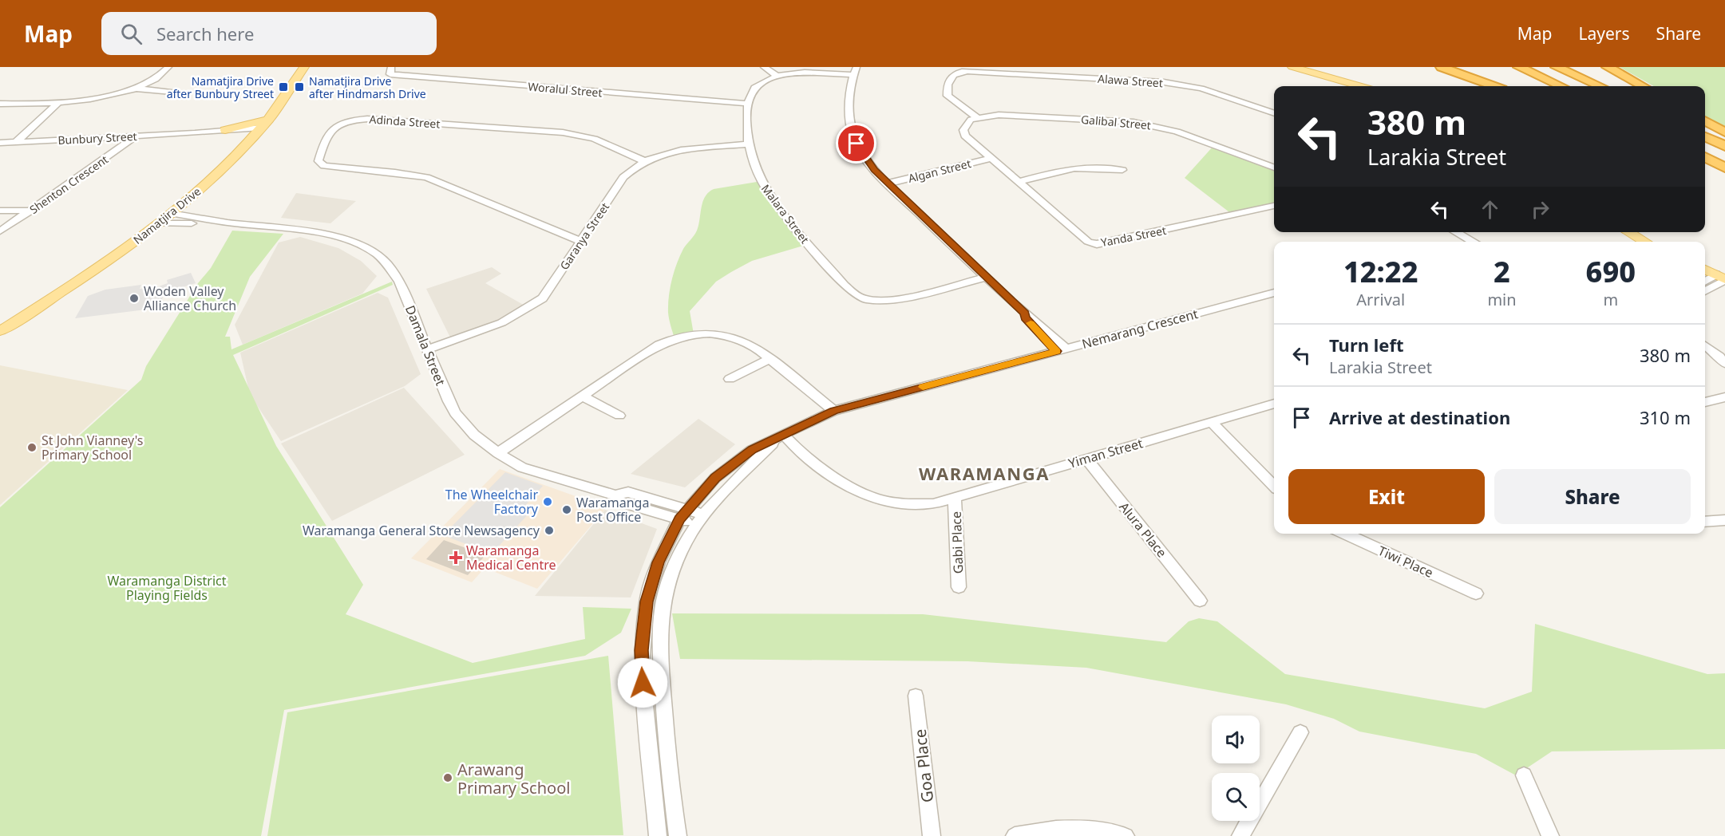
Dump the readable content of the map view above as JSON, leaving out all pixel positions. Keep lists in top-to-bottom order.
{
  "streets": {
    "main road": ["Namatjira Drive"],
    "street": [
      "Alawa Street",
      "Woralul Street",
      "Adinda Street",
      "Galibal Street",
      "Bunbury Street",
      "Algan Street",
      "Shenton Crescent",
      "Malara Street",
      "Garanya Street",
      "Yanda Street",
      "Nemarang Crescent",
      "Damala Street",
      "Yiman Street",
      "Alura Place",
      "Gabi Place",
      "Tiwi Place",
      "Goa Place"
    ]
  },
  "crossings": [
    ["Alawa Street", "Galibal Street"],
    ["Alawa Street", "Yanda Street"],
    ["Woralul Street", "Malara Street"],
    ["Adinda Street", "Garanya Street"],
    ["Galibal Street", "Yanda Street"],
    ["Bunbury Street", "Shenton Crescent"],
    ["Bunbury Street", "Namatjira Drive"],
    ["Algan Street", "Yanda Street"],
    ["Malara Street", "Garanya Street"],
    ["Namatjira Drive", "Damala Street"],
    ["Garanya Street", "Damala Street"],
    ["Nemarang Crescent", "Damala Street"],
    ["Nemarang Crescent", "Yiman Street"],
    ["Yiman Street", "Alura Place"],
    ["Yiman Street", "Gabi Place"]
  ],
  "districts": ["WARAMANGA"],
  "parks": ["Waramanga District Playing Fields"],
  "places": {
    "transit": ["Namatjira Drive after Bunbury Street", "Namatjira Drive after Hindmarsh Drive"],
    "other": [
      "Woden Valley Alliance Church",
      "St John Vianney's Primary School",
      "The Wheelchair Factory",
      "Waramanga Post Office",
      "Waramanga General Store Newsagency",
      "Arawang Primary School"
    ],
    "health": ["Waramanga Medical Centre"]
  },
  "page": {
    "header": "Map",
    "search": "Search here",
    "nav": ["Map", "Layers", "Share"],
    "turn": ["380 m", "Larakia Street"],
    "eta": [
      "12:22",
      "Arrival",
      "2",
      "min",
      "690",
      "m"
    ],
    "list": [
      {
        "name": "Turn left",
        "note": "Larakia Street",
        "value": "380 m"
      },
      {
        "name": "Arrive at destination",
        "value": "310 m"
      }
    ],
    "buttons": ["Exit", "Share"]
  }
}
